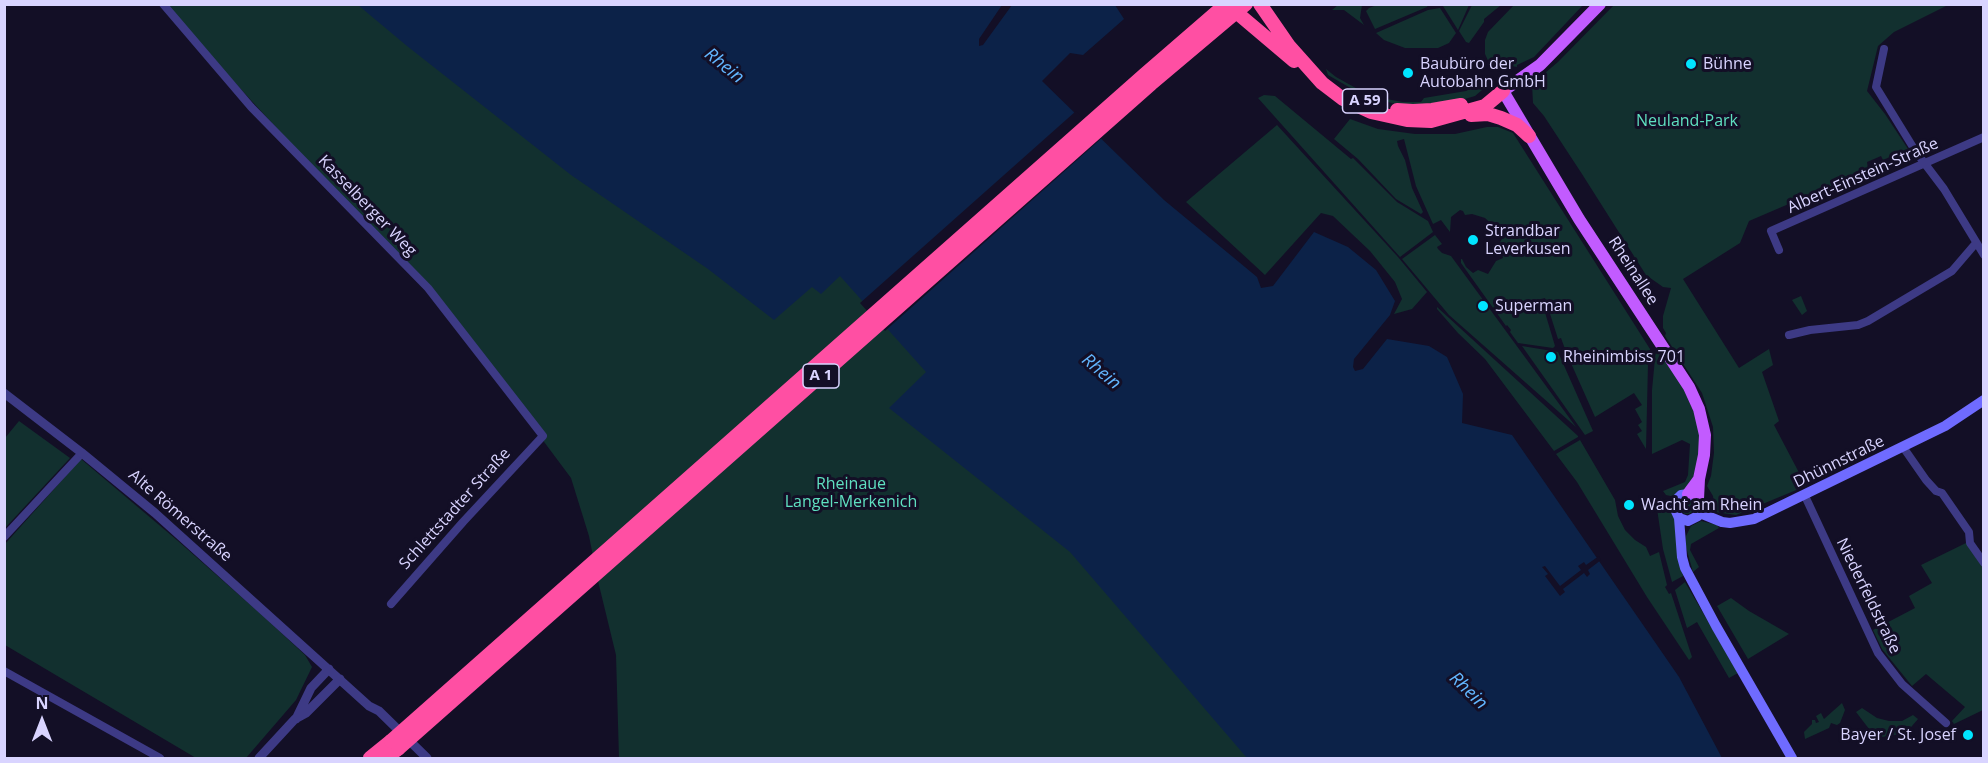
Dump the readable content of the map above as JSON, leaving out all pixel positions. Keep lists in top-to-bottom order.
{
  "streets": {
    "highway": ["A 59", "A 1"],
    "main road": ["Rheinallee", "Dhünnstraße"],
    "street": [
      "Albert-Einstein-Straße",
      "Kasselberger Weg",
      "Schlettstadter Straße",
      "Alte Römerstraße",
      "Niederfeldstraße"
    ]
  },
  "crossings": [
    ["A 59", "Rheinallee"],
    ["Kasselberger Weg", "Schlettstadter Straße"],
    ["Rheinallee", "Dhünnstraße"],
    ["Dhünnstraße", "Niederfeldstraße"]
  ],
  "water": ["Rhein"],
  "parks": ["Neuland-Park", "Rheinaue Langel-Merkenich"],
  "places": [
    "Bühne",
    "Baubüro der Autobahn GmbH",
    "Strandbar Leverkusen",
    "Superman",
    "Rheinimbiss 701",
    "Wacht am Rhein",
    "Bayer / St. Josef"
  ],
  "north": "top"
}
